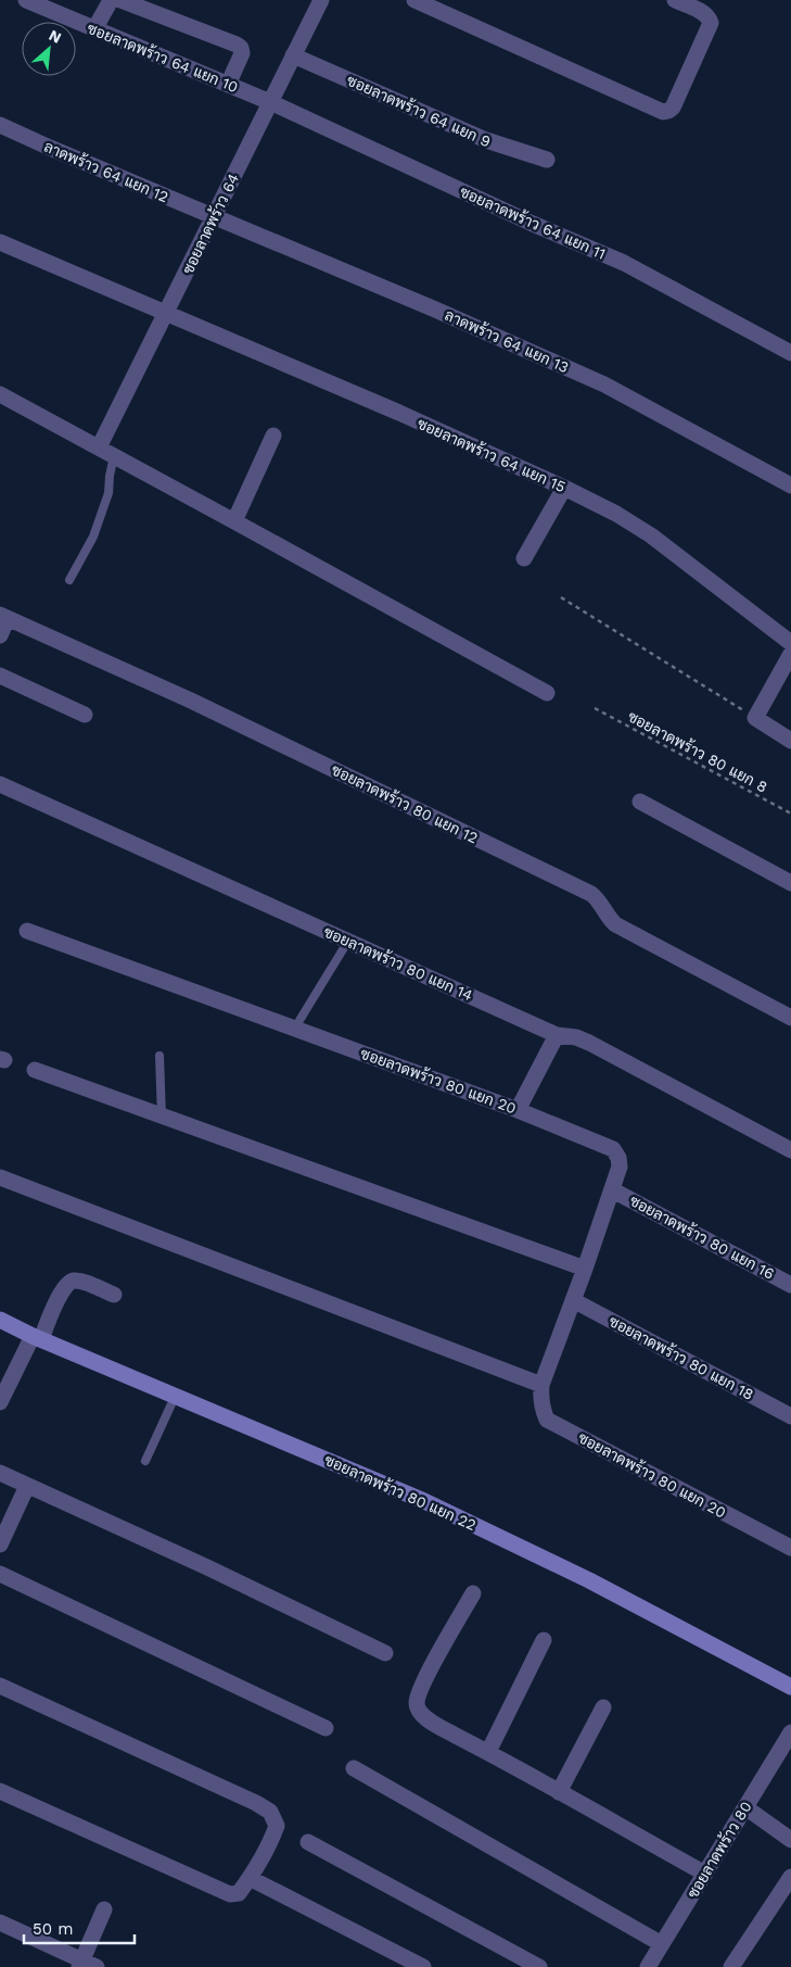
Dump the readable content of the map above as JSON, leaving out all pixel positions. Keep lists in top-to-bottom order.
{
  "streets": {
    "street": [
      "ซอยลาดพร้าว 64 แยก 10",
      "ซอยลาดพร้าว 64 แยก 9",
      "ลาดพร้าว 64 แยก 12",
      "ซอยลาดพร้าว 64 แยก 11",
      "ซอยลาดพร้าว 64",
      "ลาดพร้าว 64 แยก 13",
      "ซอยลาดพร้าว 64 แยก 15",
      "ซอยลาดพร้าว 80 แยก 12",
      "ซอยลาดพร้าว 80 แยก 14",
      "ซอยลาดพร้าว 80 แยก 20",
      "ซอยลาดพร้าว 80 แยก 16",
      "ซอยลาดพร้าว 80 แยก 18",
      "ซอยลาดพร้าว 80 แยก 22",
      "ซอยลาดพร้าว 80"
    ],
    "path": ["ซอยลาดพร้าว 80 แยก 8"]
  },
  "crossings": [
    ["ซอยลาดพร้าว 64 แยก 10", "ซอยลาดพร้าว 64 แยก 11"],
    ["ซอยลาดพร้าว 64 แยก 10", "ซอยลาดพร้าว 64"],
    ["ซอยลาดพร้าว 64 แยก 9", "ซอยลาดพร้าว 64"],
    ["ลาดพร้าว 64 แยก 12", "ซอยลาดพร้าว 64"],
    ["ลาดพร้าว 64 แยก 12", "ลาดพร้าว 64 แยก 13"],
    ["ซอยลาดพร้าว 64 แยก 11", "ซอยลาดพร้าว 64"],
    ["ซอยลาดพร้าว 64", "ลาดพร้าว 64 แยก 13"],
    ["ซอยลาดพร้าว 64", "ซอยลาดพร้าว 64 แยก 15"],
    ["ซอยลาดพร้าว 80 แยก 20", "ซอยลาดพร้าว 80 แยก 16"],
    ["ซอยลาดพร้าว 80 แยก 20", "ซอยลาดพร้าว 80 แยก 18"]
  ],
  "scale_bar": "50 m",
  "north": "top right"
}
